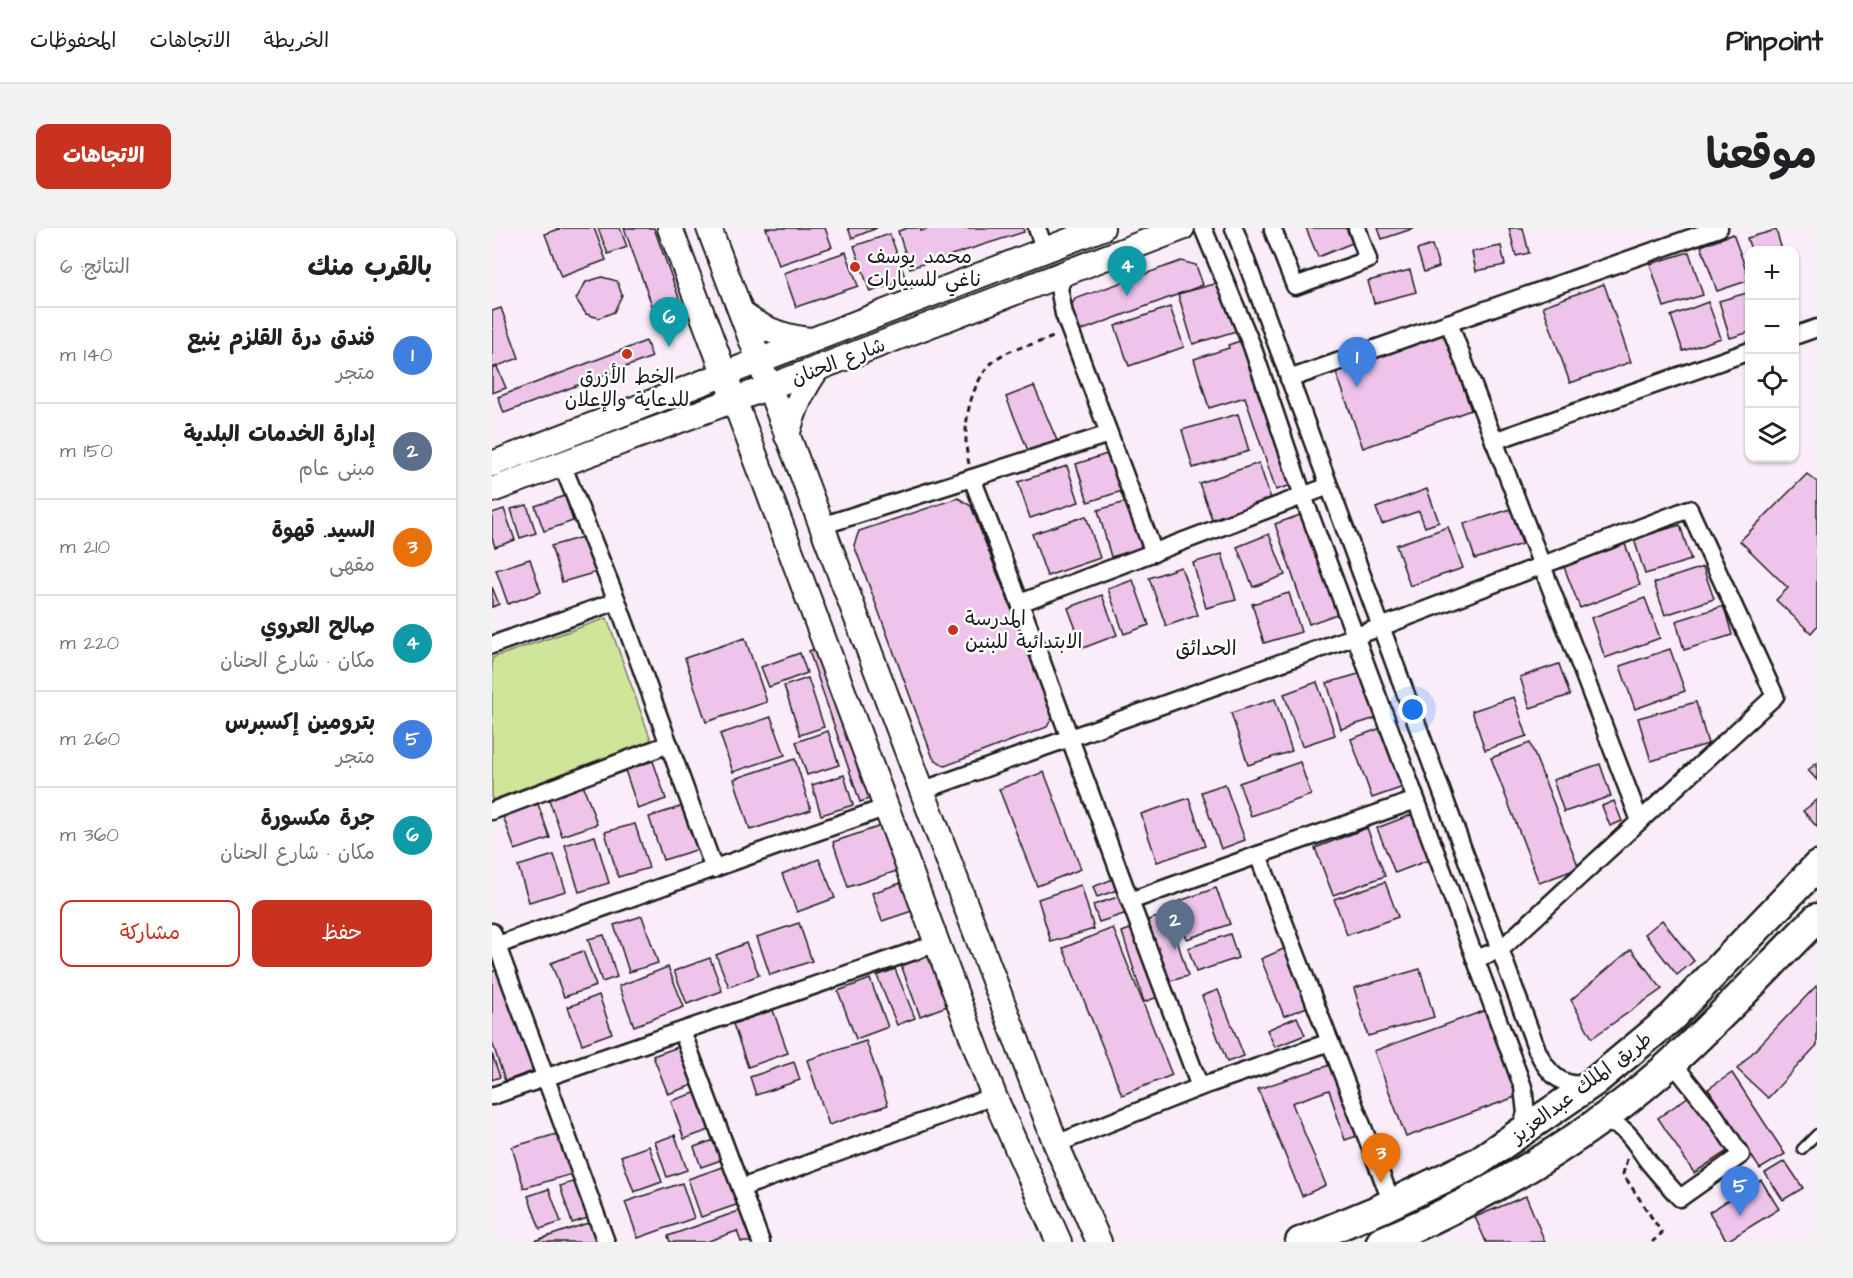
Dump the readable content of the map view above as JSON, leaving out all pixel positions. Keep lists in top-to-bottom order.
{
  "streets": {
    "highway": ["طريق الملك عبدالعزيز"],
    "main road": ["شارع الحنان"]
  },
  "districts": ["الحدائق"],
  "places": ["محمد يوسف ناغي للسيارات", "الخط الأزرق للدعاية والإعلان", "المدرسة الابتدائية للبنين"],
  "page": {
    "header": "Pinpoint",
    "nav": ["الخريطة", "الاتجاهات", "المحفوظات"],
    "title": "موقعنا",
    "buttons": [
      "الاتجاهات",
      ["حفظ", "مشاركة"]
    ],
    "heading": ["بالقرب منك", "النتائج: 6"],
    "map_buttons": ["+", "−"],
    "pins": [
      "4",
      "6",
      "1",
      "2",
      "3",
      "5"
    ],
    "list": [
      {
        "mark": "1",
        "name": "فندق درة القلزم ينبع",
        "note": "متجر",
        "value": "140 m"
      },
      {
        "mark": "2",
        "name": "إدارة الخدمات البلدية",
        "note": "مبنى عام",
        "value": "150 m"
      },
      {
        "mark": "3",
        "name": "السيد. قهوة",
        "note": "مقهى",
        "value": "210 m"
      },
      {
        "mark": "4",
        "name": "صالح العروي",
        "note": "مكان · شارع الحنان",
        "value": "220 m"
      },
      {
        "mark": "5",
        "name": "بترومين إكسبرس",
        "note": "متجر",
        "value": "260 m"
      },
      {
        "mark": "6",
        "name": "جرة مكسورة",
        "note": "مكان · شارع الحنان",
        "value": "360 m"
      }
    ]
  }
}
